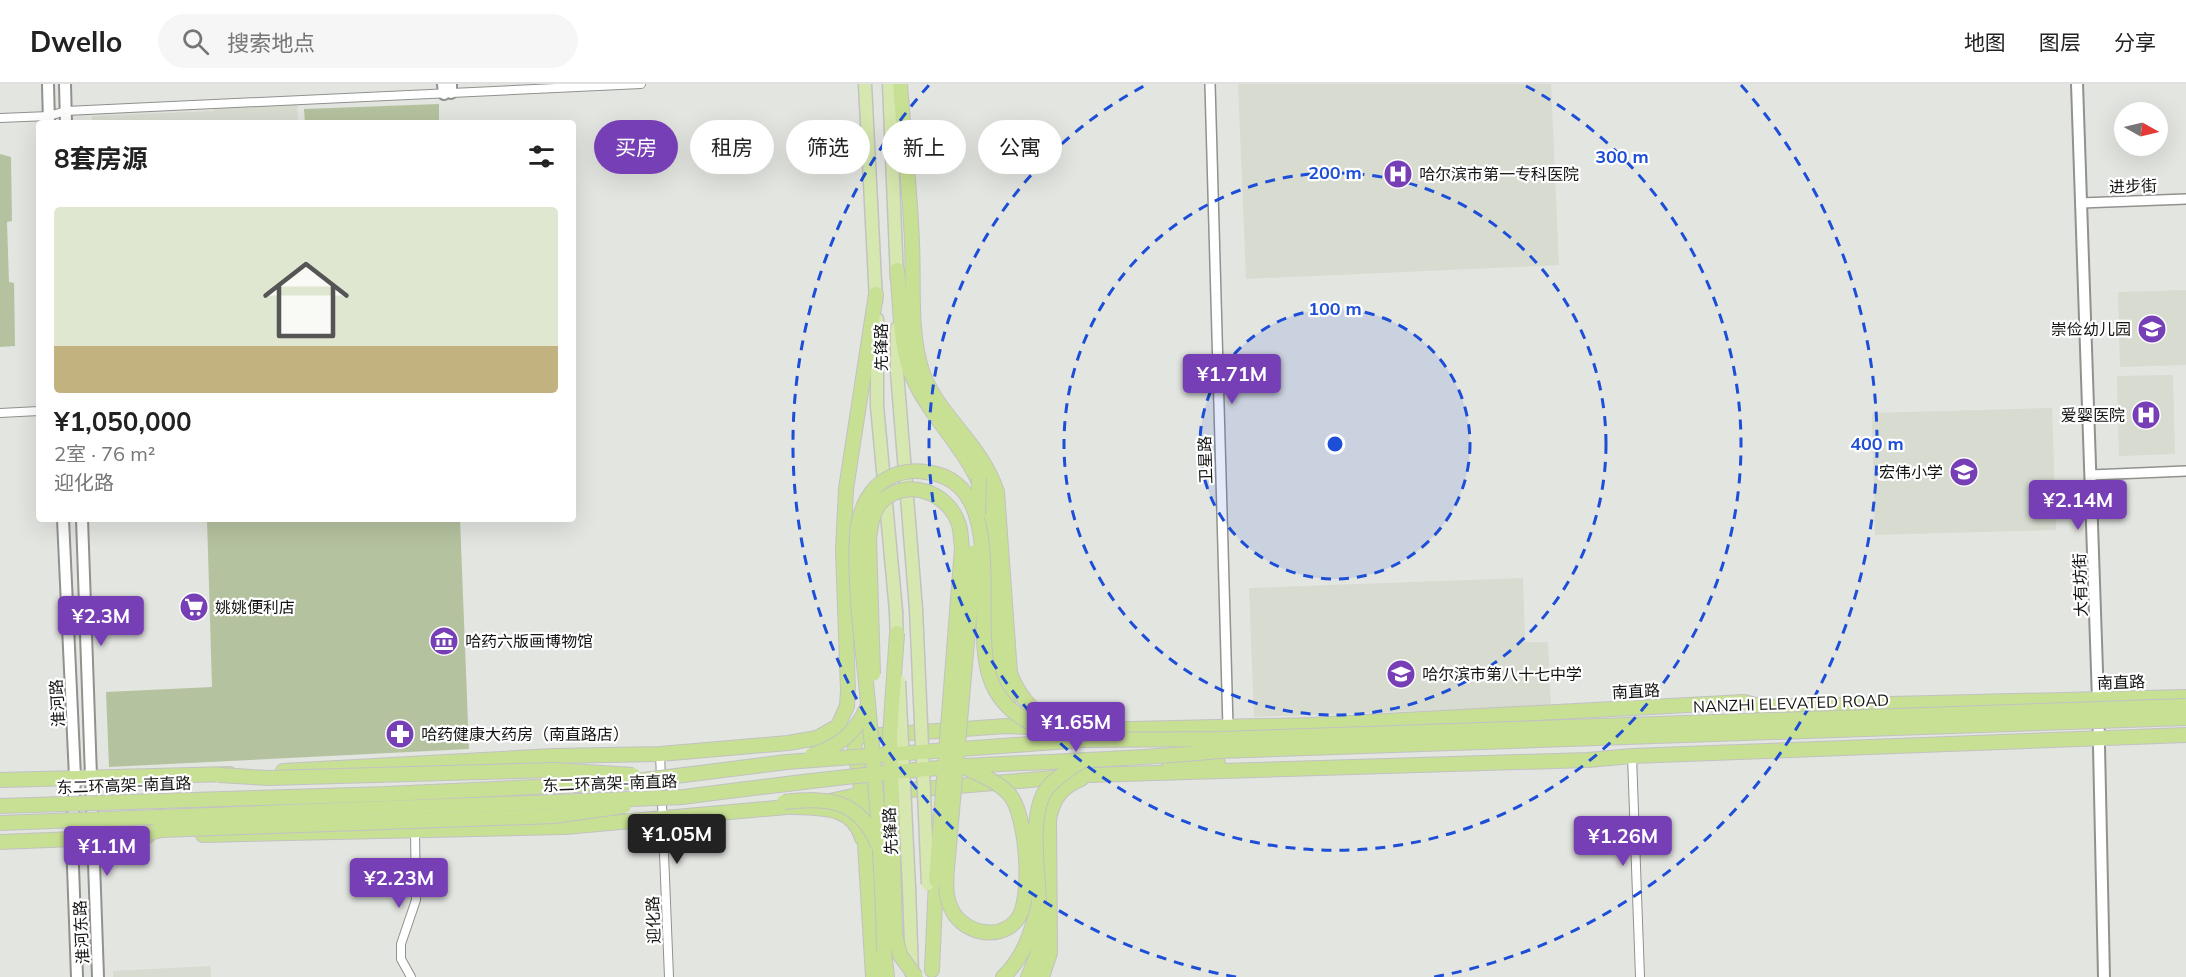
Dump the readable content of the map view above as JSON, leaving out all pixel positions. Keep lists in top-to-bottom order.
{
  "streets": {
    "highway": ["南直路", "NANZHI ELEVATED ROAD", "东二环高架-南直路"],
    "main road": [
      "先锋路",
      "大有坊街",
      "淮河路",
      "淮河东路"
    ],
    "street": ["进步街", "卫星路", "迎化路"]
  },
  "crossings": [
    ["进步街", "大有坊街"],
    ["卫星路", "南直路"],
    ["大有坊街", "南直路"],
    ["南直路", "东二环高架-南直路"],
    ["淮河路", "淮河东路"],
    ["NANZHI ELEVATED ROAD", "东二环高架-南直路"]
  ],
  "places": {
    "hospital": ["哈尔滨市第一专科医院", "爱婴医院"],
    "school or university": ["崇俭幼儿园", "宏伟小学", "哈尔滨市第八十七中学"],
    "supermarket": ["姚姚便利店"],
    "museum": ["哈药六版画博物馆"],
    "pharmacy": ["哈药健康大药房（南直路店）"]
  },
  "north": "right",
  "page": {
    "header": "Dwello",
    "search": "搜索地点",
    "nav": ["地图", "图层", "分享"],
    "chip": [
      "买房",
      "租房",
      "筛选",
      "新上",
      "公寓"
    ],
    "heading": "8套房源",
    "list": [
      {
        "name": "¥1,050,000",
        "note": "2室 · 76 m² · 迎化路"
      }
    ],
    "price": [
      "¥1.71M",
      "¥2.14M",
      "¥2.3M",
      "¥1.65M",
      "¥1.05M",
      "¥1.26M",
      "¥1.1M",
      "¥2.23M"
    ]
  },
  "rings": [
    "300 m",
    "200 m",
    "100 m",
    "400 m"
  ]
}
